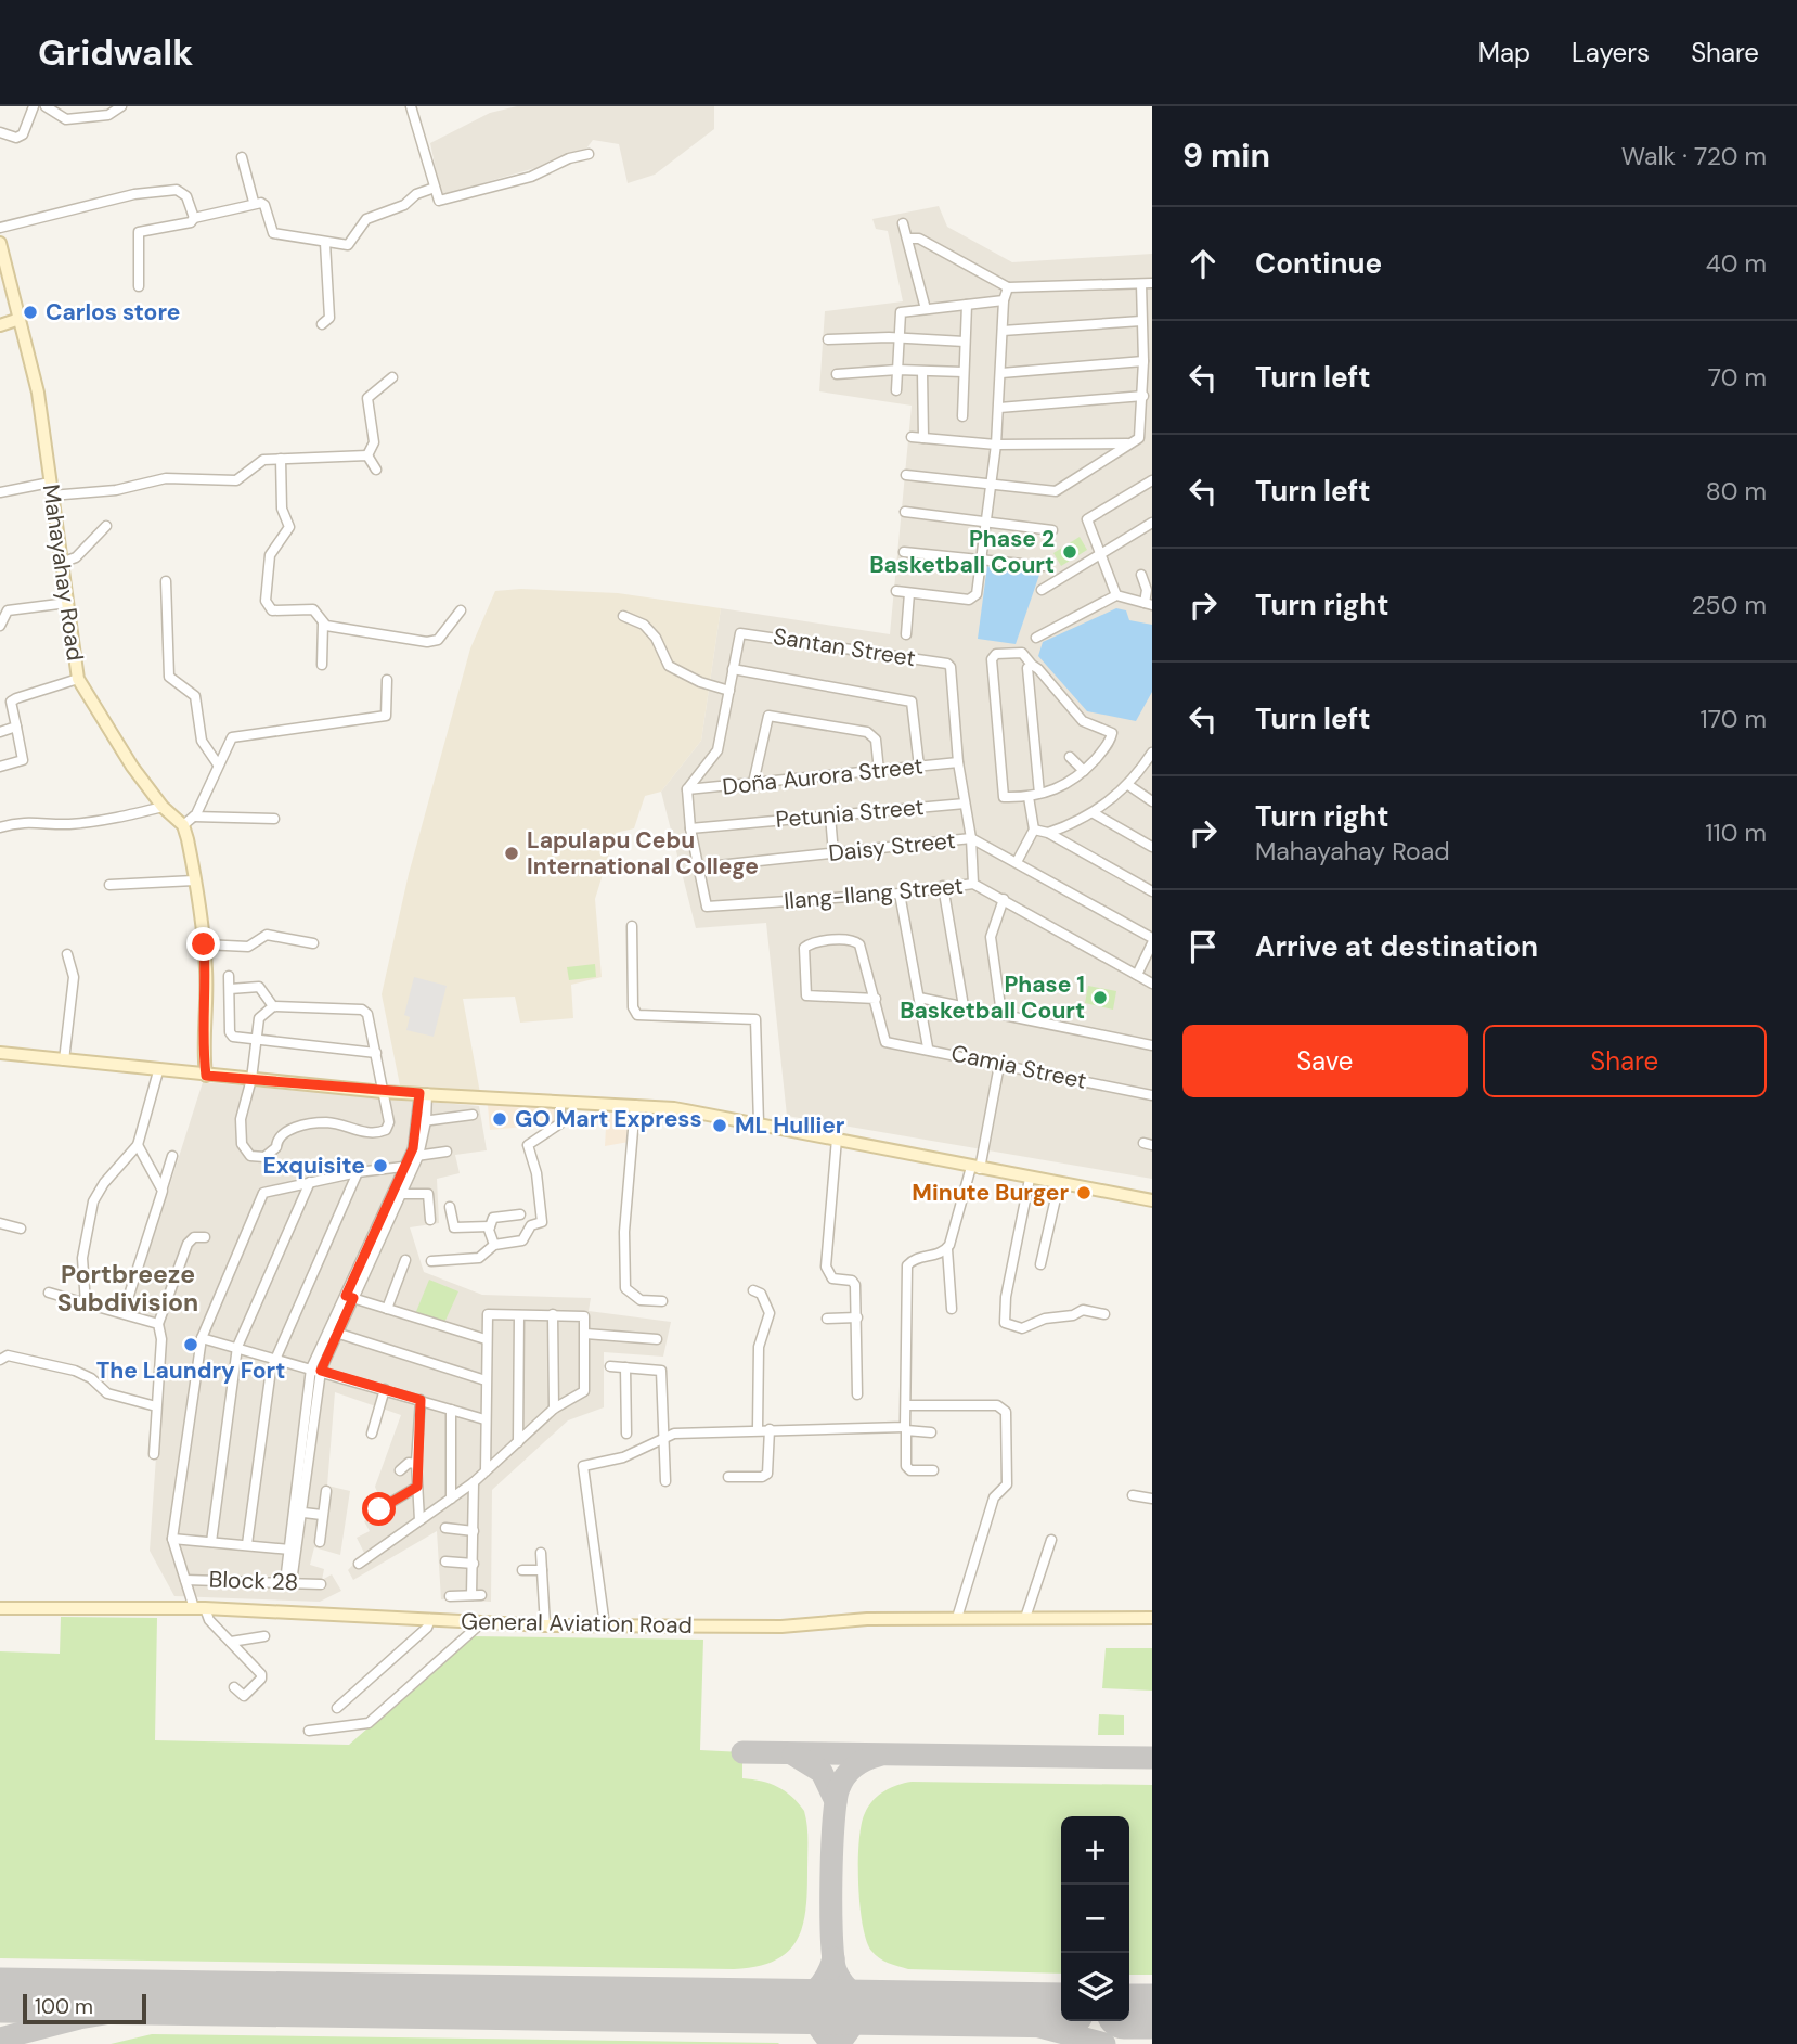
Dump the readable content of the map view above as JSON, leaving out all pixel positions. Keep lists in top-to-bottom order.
{
  "streets": {
    "street": [
      "Mahayahay Road",
      "Santan Street",
      "Doña Aurora Street",
      "Petunia Street",
      "Daisy Street",
      "Ilang-Ilang Street",
      "Camia Street",
      "Block 28",
      "General Aviation Road"
    ]
  },
  "crossings": [
    ["Santan Street", "Doña Aurora Street"],
    ["Daisy Street", "Ilang-Ilang Street"]
  ],
  "districts": ["Portbreeze Subdivision"],
  "places": [
    "Carlos store",
    "Phase 2 Basketball Court",
    "Lapulapu Cebu International College",
    "Phase 1 Basketball Court",
    "GO Mart Express",
    "ML Hullier",
    "Exquisite",
    "Minute Burger",
    "The Laundry Fort"
  ],
  "scale_bar": "100 m",
  "page": {
    "header": "Gridwalk",
    "nav": ["Map", "Layers", "Share"],
    "heading": ["9 min", "Walk · 720 m"],
    "list": [
      ["Continue", "40 m"],
      ["Turn left", "70 m"],
      ["Turn left", "80 m"],
      ["Turn right", "250 m"],
      ["Turn left", "170 m"],
      ["Turn right", "Mahayahay Road", "110 m"],
      "Arrive at destination"
    ],
    "buttons": ["Save", "Share"],
    "map_buttons": ["+", "−"],
    "scale": "100 m"
  }
}
